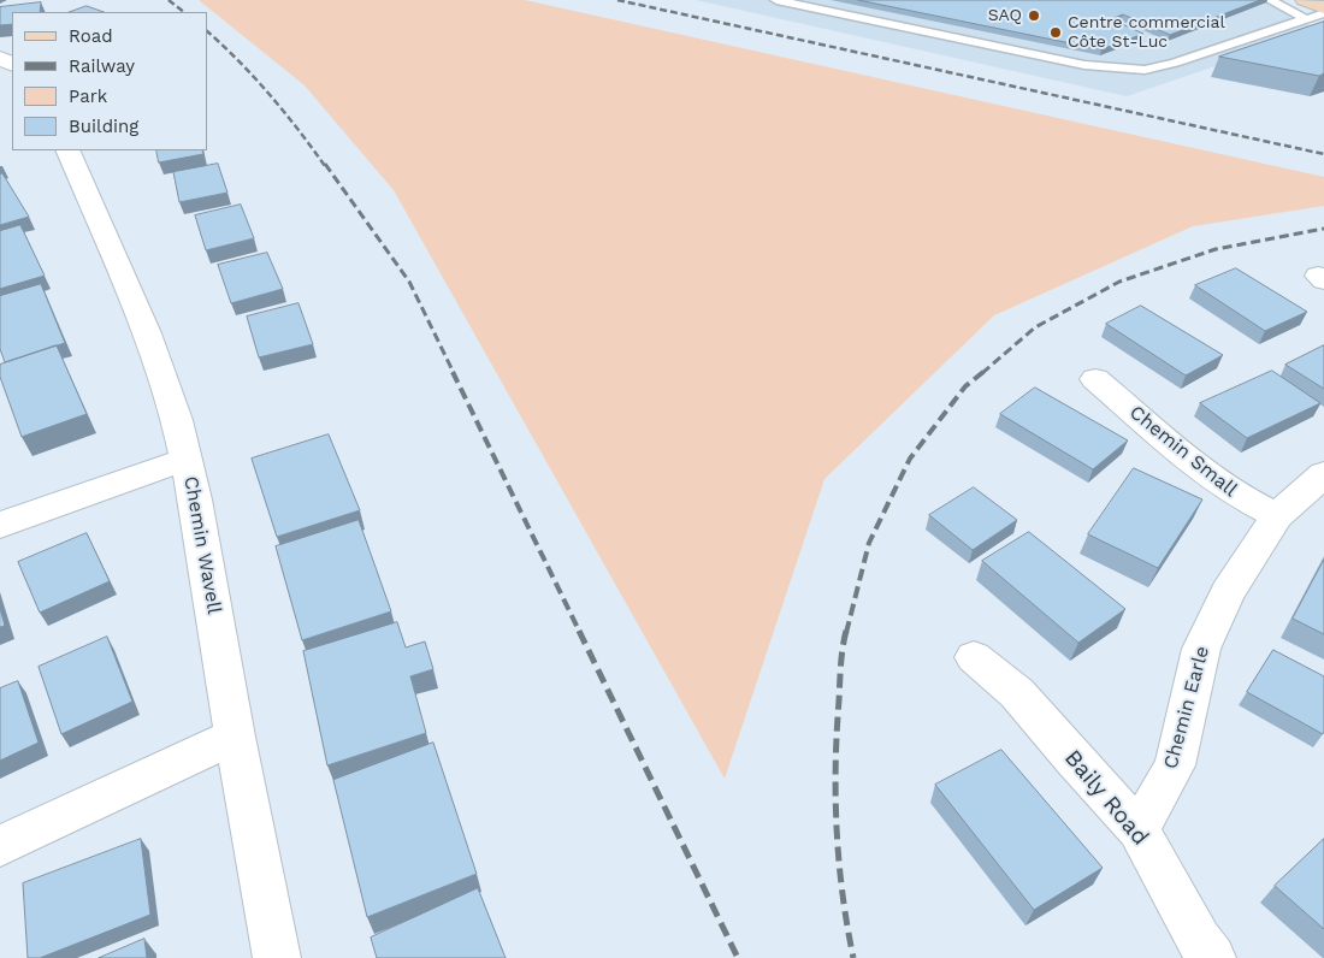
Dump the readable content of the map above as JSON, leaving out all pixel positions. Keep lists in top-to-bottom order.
{
  "streets": {
    "street": [
      "Chemin Small",
      "Chemin Wavell",
      "Chemin Earle",
      "Baily Road"
    ]
  },
  "crossings": [
    ["Chemin Small", "Chemin Earle"],
    ["Chemin Earle", "Baily Road"]
  ],
  "places": ["SAQ", "Centre commercial Côte St-Luc"],
  "legend": [
    "Road",
    "Railway",
    "Park",
    "Building"
  ]
}
